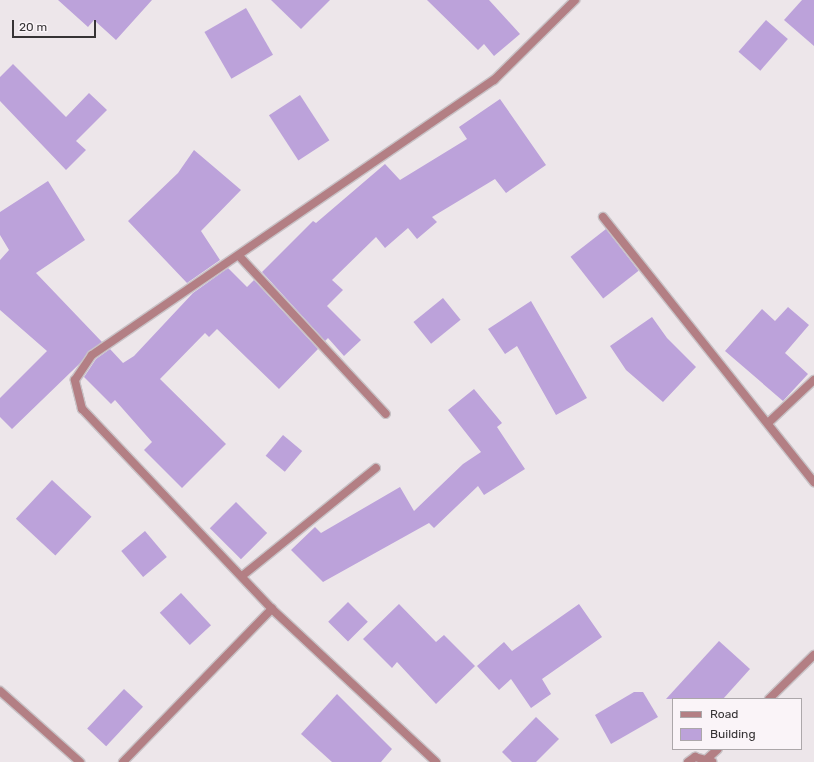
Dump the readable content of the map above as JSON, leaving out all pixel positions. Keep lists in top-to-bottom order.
{
  "legend": ["Road", "Building"],
  "scale_bar": "20 m"
}
